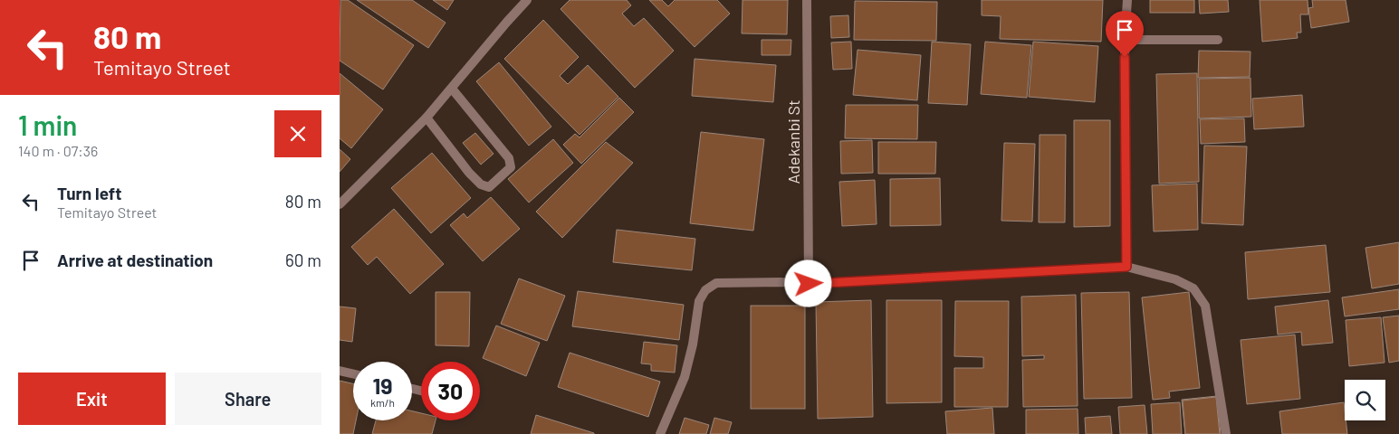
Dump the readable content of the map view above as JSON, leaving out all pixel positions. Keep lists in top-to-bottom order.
{
  "streets": {
    "street": ["Adekanbi St"]
  },
  "page": {
    "turn": ["80 m", "Temitayo Street"],
    "heading": ["1 min", "140 m · 07:36"],
    "list": [
      {
        "name": "Turn left",
        "note": "Temitayo Street",
        "value": "80 m"
      },
      {
        "name": "Arrive at destination",
        "value": "60 m"
      }
    ],
    "speed": "19 km/h",
    "limit": "30",
    "buttons": ["Exit", "Share"]
  }
}
